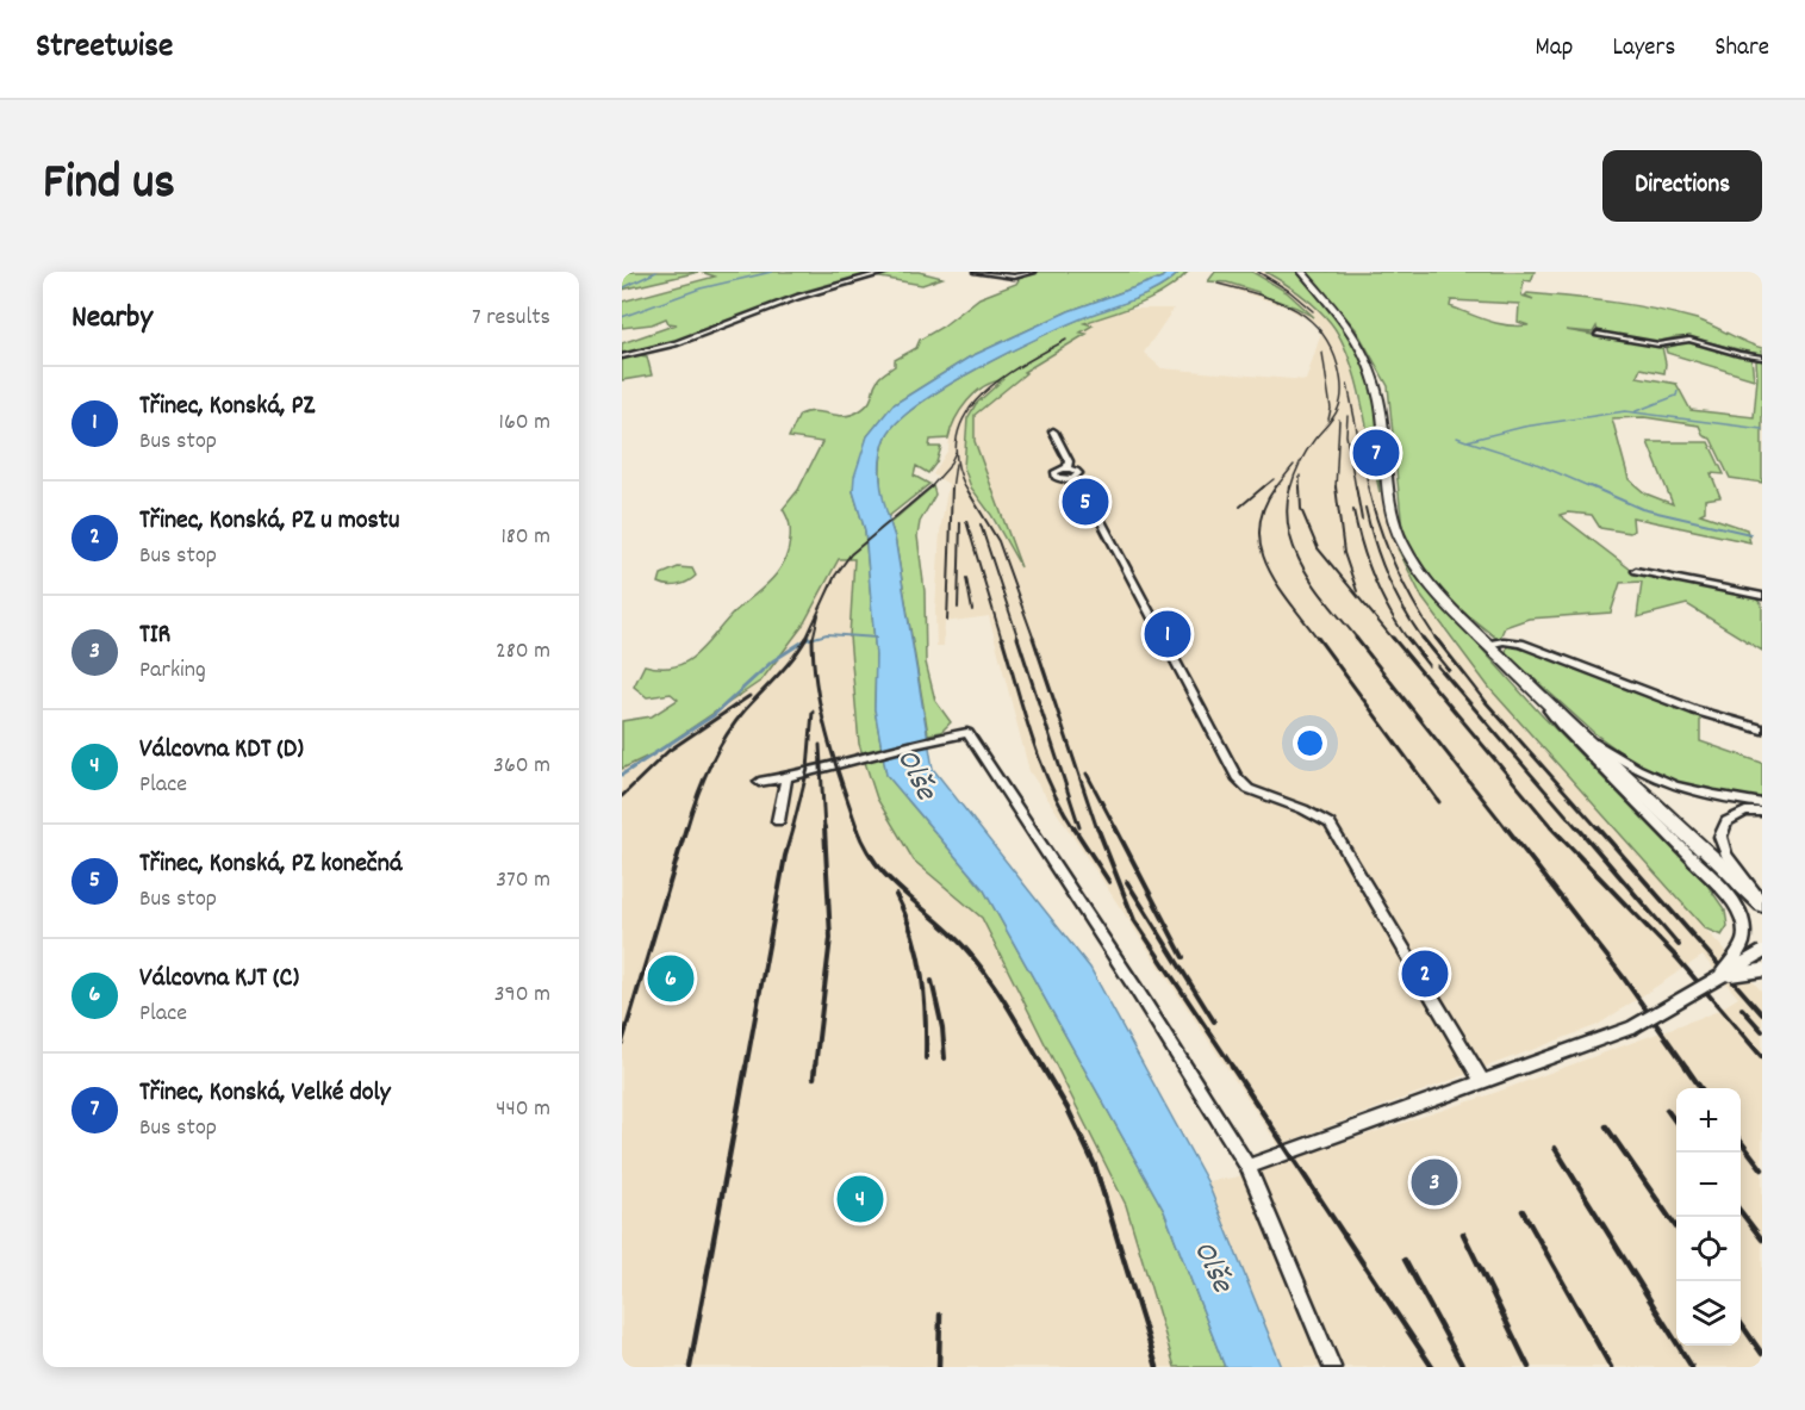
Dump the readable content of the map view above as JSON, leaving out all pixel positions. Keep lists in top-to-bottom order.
{
  "water": ["Olše"],
  "page": {
    "header": "Streetwise",
    "nav": ["Map", "Layers", "Share"],
    "title": "Find us",
    "buttons": "Directions",
    "heading": ["Nearby", "7 results"],
    "list": [
      {
        "mark": "1",
        "name": "Třinec, Konská, PZ",
        "note": "Bus stop",
        "value": "160 m"
      },
      {
        "mark": "2",
        "name": "Třinec, Konská, PZ u mostu",
        "note": "Bus stop",
        "value": "180 m"
      },
      {
        "mark": "3",
        "name": "TIR",
        "note": "Parking",
        "value": "280 m"
      },
      {
        "mark": "4",
        "name": "Válcovna KDT (D)",
        "note": "Place",
        "value": "360 m"
      },
      {
        "mark": "5",
        "name": "Třinec, Konská, PZ konečná",
        "note": "Bus stop",
        "value": "370 m"
      },
      {
        "mark": "6",
        "name": "Válcovna KJT (C)",
        "note": "Place",
        "value": "390 m"
      },
      {
        "mark": "7",
        "name": "Třinec, Konská, Velké doly",
        "note": "Bus stop",
        "value": "440 m"
      }
    ],
    "pins": [
      "7",
      "5",
      "1",
      "2",
      "6",
      "3",
      "4"
    ],
    "map_buttons": ["+", "−"]
  }
}
